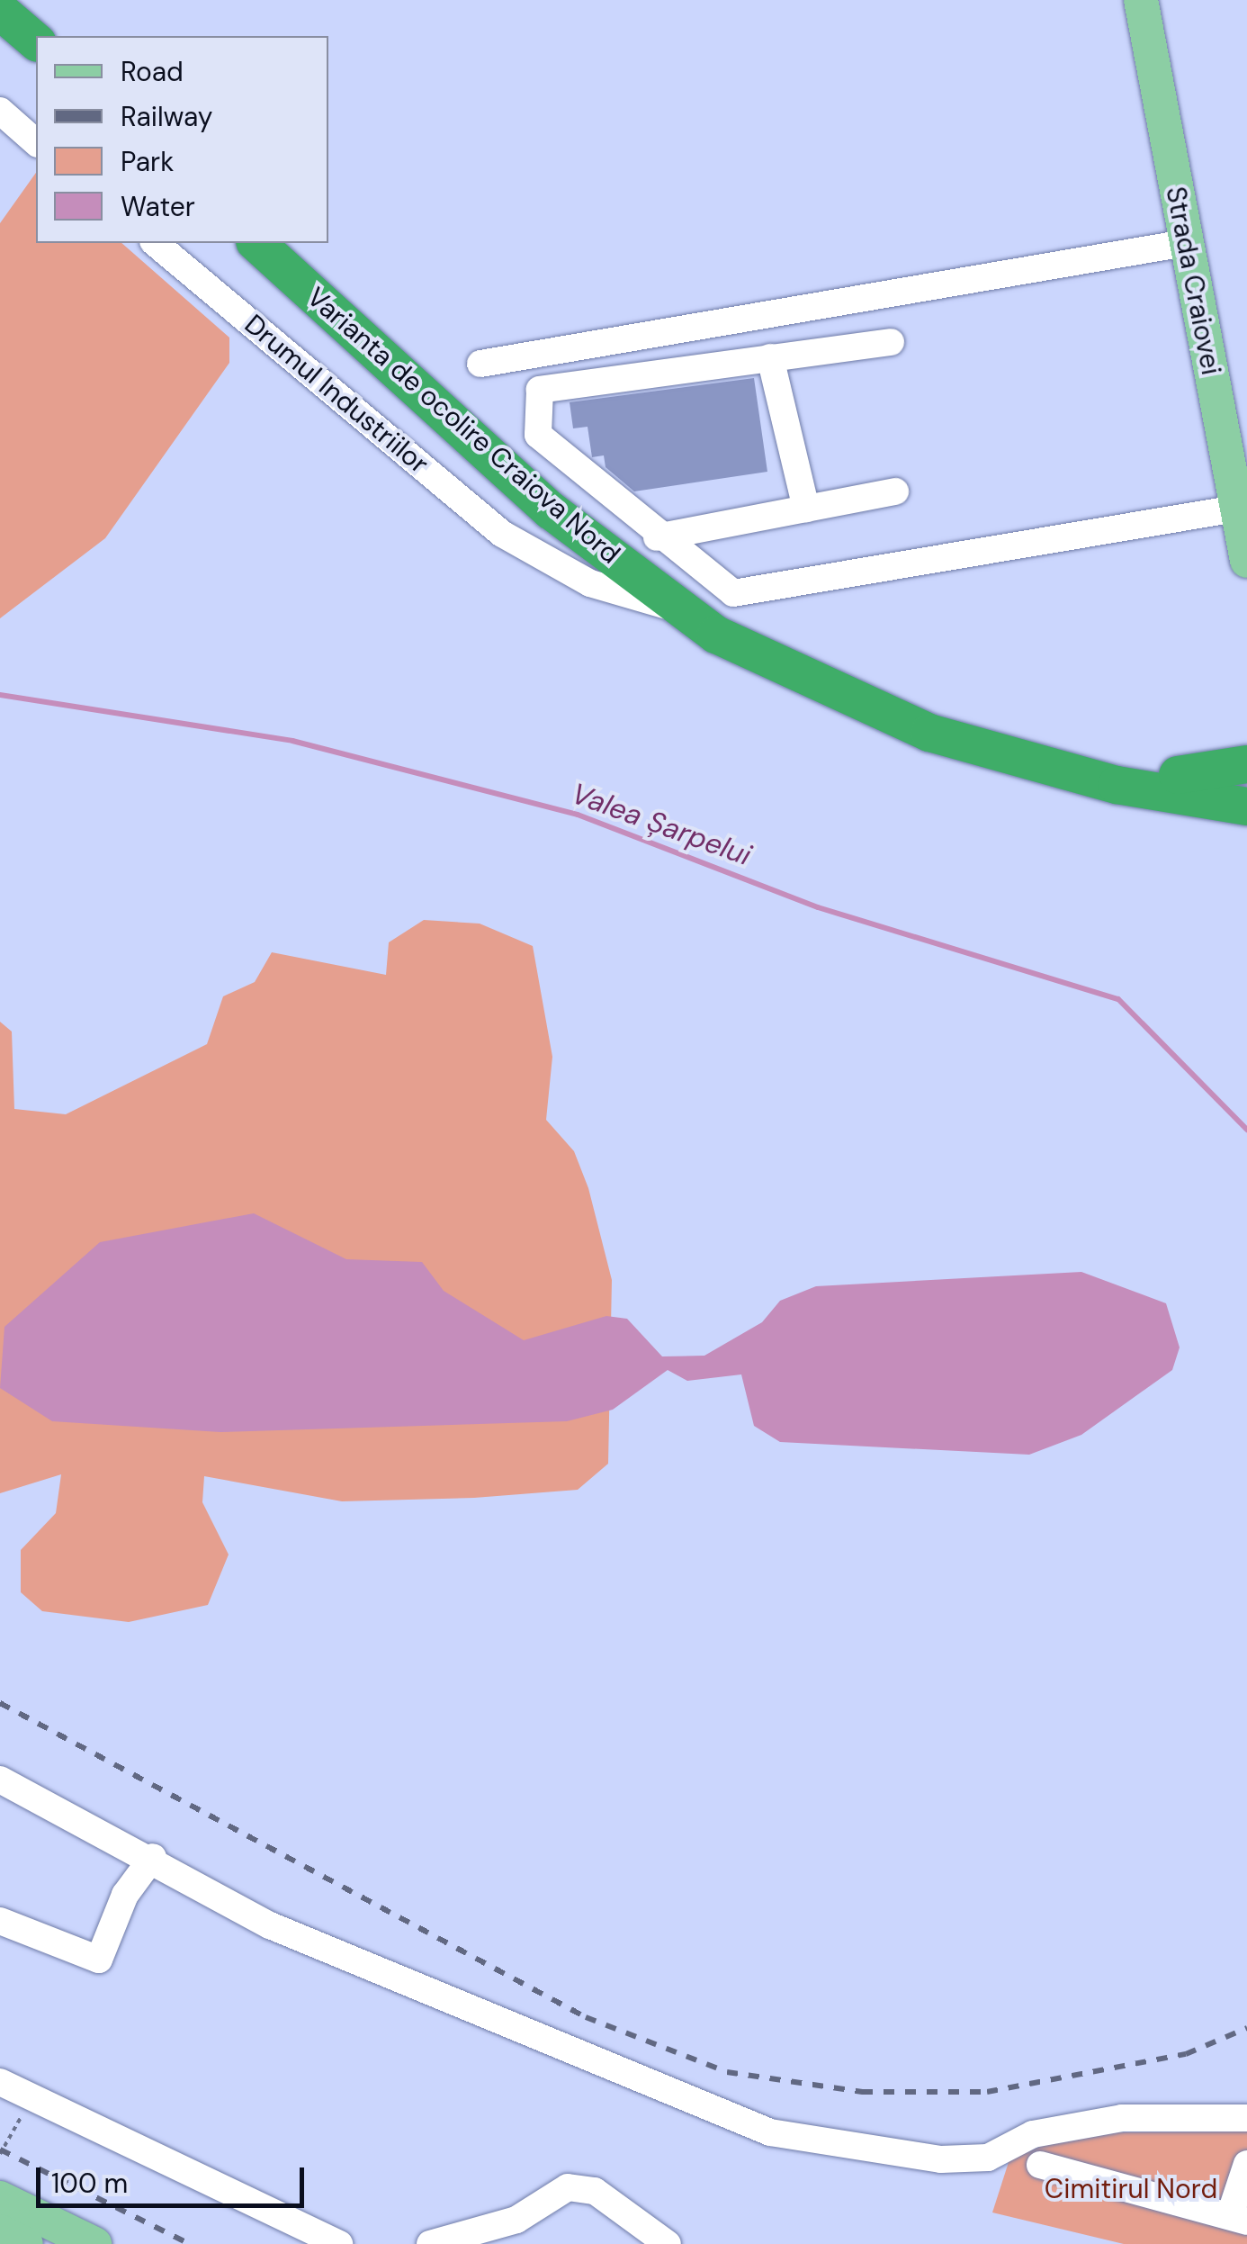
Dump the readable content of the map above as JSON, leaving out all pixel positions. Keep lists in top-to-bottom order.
{
  "streets": {
    "highway": ["Varianta de ocolire Craiova Nord"],
    "main road": ["Strada Craiovei"],
    "street": ["Drumul Industriilor"]
  },
  "crossings": [
    ["Drumul Industriilor", "Varianta de ocolire Craiova Nord"]
  ],
  "water": ["Valea Șarpelui"],
  "parks": ["Cimitirul Nord"],
  "legend": [
    "Road",
    "Railway",
    "Park",
    "Water"
  ],
  "scale_bar": "100 m"
}
